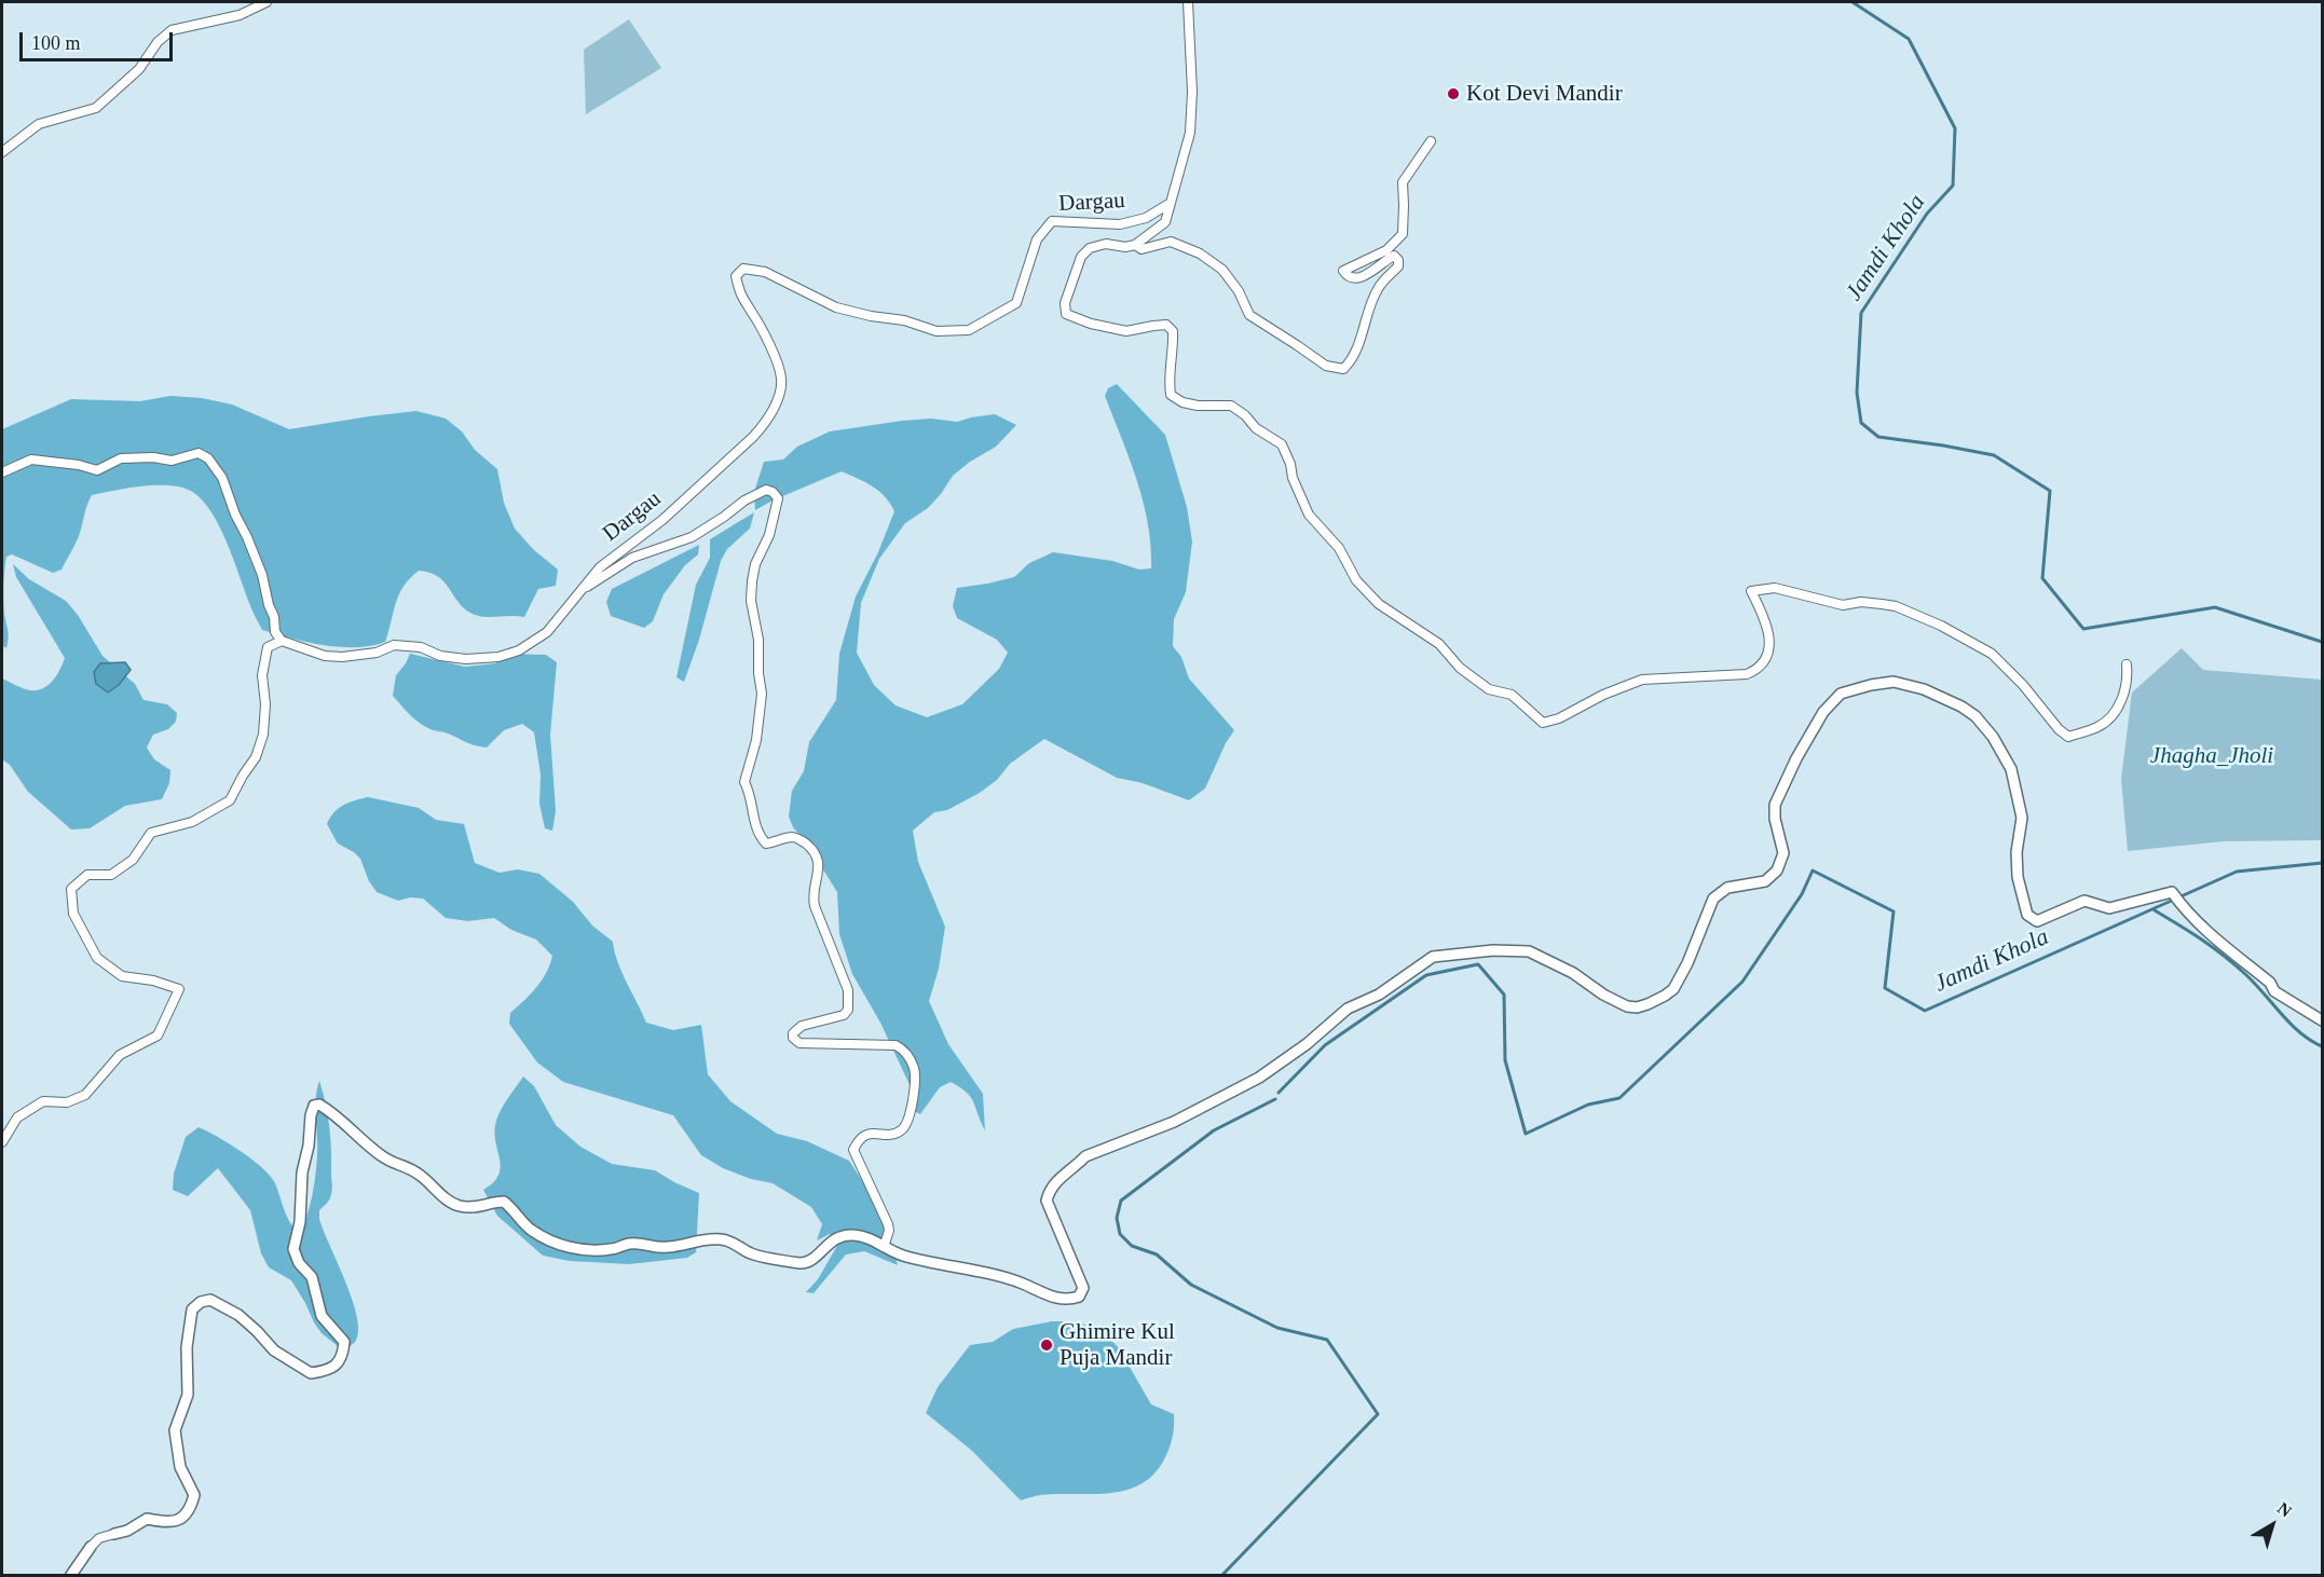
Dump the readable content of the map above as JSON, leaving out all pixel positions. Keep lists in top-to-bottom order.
{
  "streets": {
    "street": ["Dargau"]
  },
  "water": ["Jamdi Khola"],
  "parks": ["Jhagha_Jholi"],
  "places": ["Kot Devi Mandir", "Ghimire Kul Puja Mandir"],
  "scale_bar": "100 m",
  "north": "top right"
}
